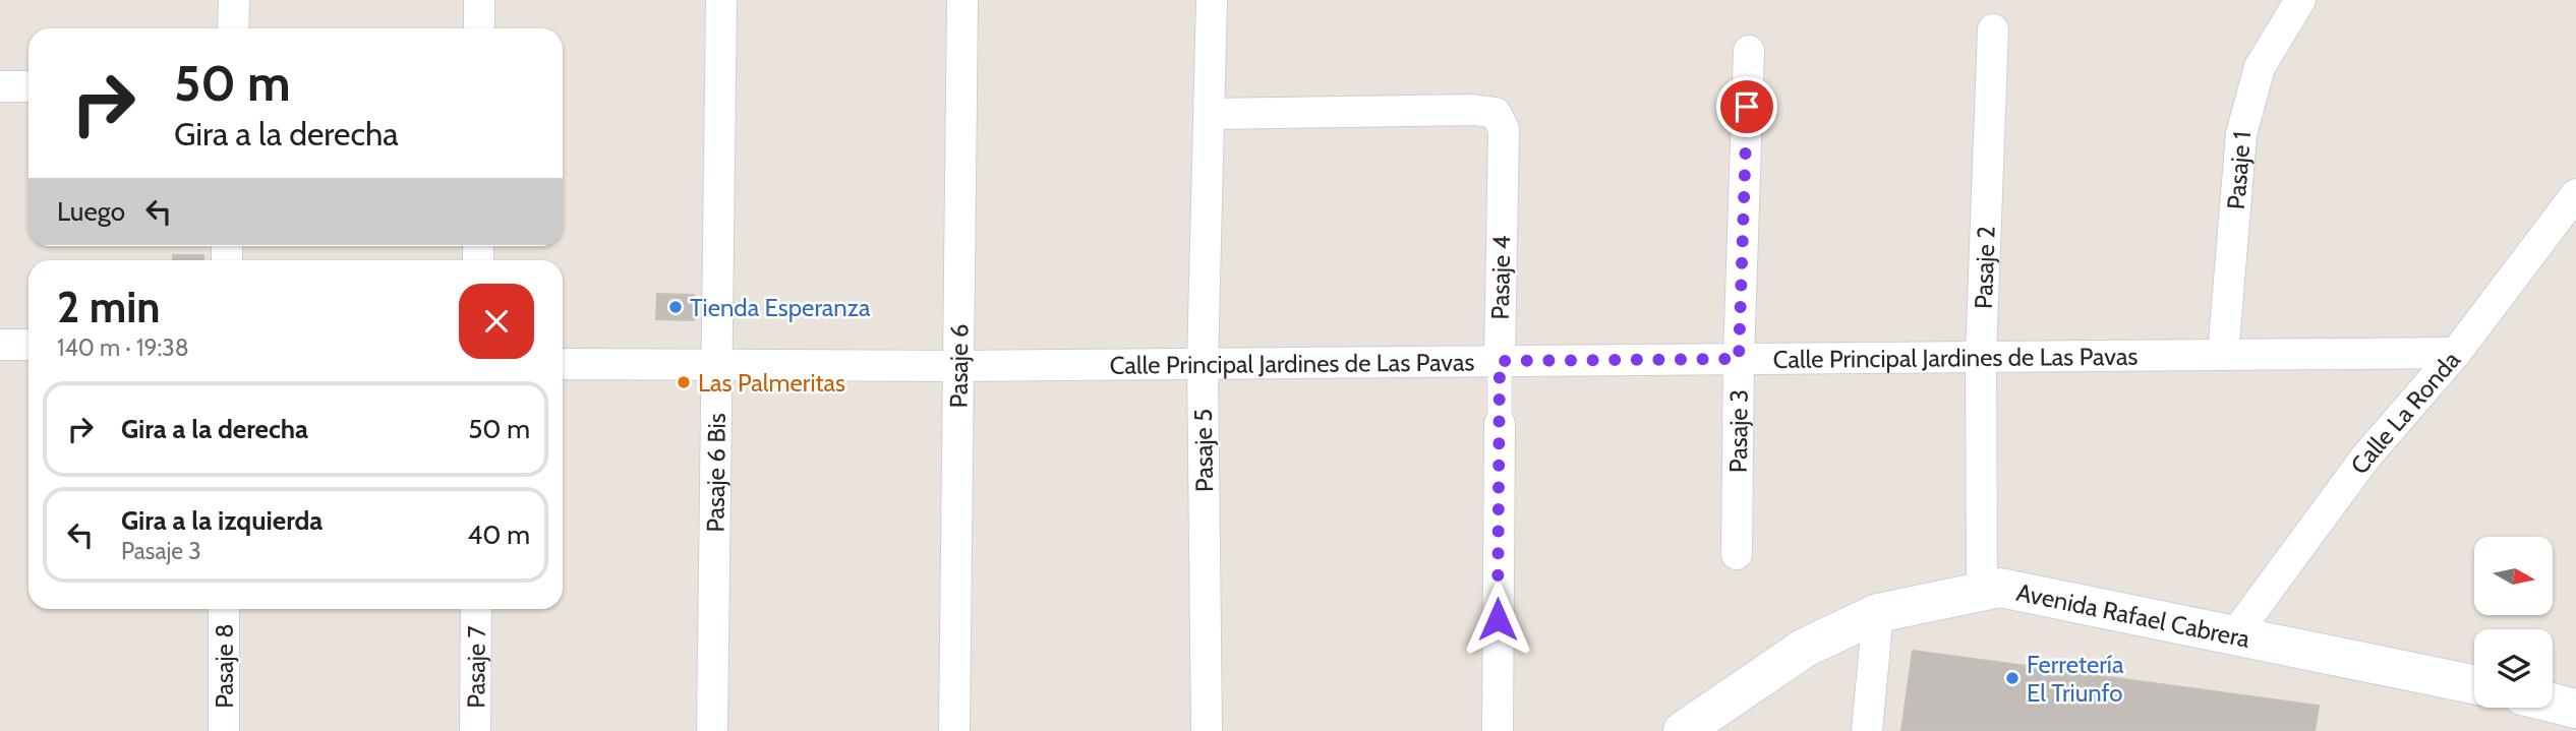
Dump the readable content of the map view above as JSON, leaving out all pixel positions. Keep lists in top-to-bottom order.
{
  "streets": {
    "street": [
      "Pasaje 1",
      "Pasaje 2",
      "Pasaje 4",
      "Calle Principal Jardines de Las Pavas",
      "Pasaje 6",
      "Calle La Ronda",
      "Pasaje 3",
      "Pasaje 5",
      "Pasaje 6 Bis",
      "Avenida Rafael Cabrera",
      "Pasaje 8",
      "Pasaje 7"
    ]
  },
  "crossings": [
    ["Pasaje 1", "Calle Principal Jardines de Las Pavas"],
    ["Pasaje 2", "Calle Principal Jardines de Las Pavas"],
    ["Pasaje 2", "Avenida Rafael Cabrera"],
    ["Pasaje 4", "Calle Principal Jardines de Las Pavas"],
    ["Pasaje 4", "Pasaje 5"],
    ["Calle Principal Jardines de Las Pavas", "Pasaje 6"],
    ["Calle Principal Jardines de Las Pavas", "Calle La Ronda"],
    ["Calle Principal Jardines de Las Pavas", "Pasaje 3"],
    ["Calle Principal Jardines de Las Pavas", "Pasaje 5"],
    ["Calle Principal Jardines de Las Pavas", "Pasaje 6 Bis"],
    ["Calle La Ronda", "Avenida Rafael Cabrera"]
  ],
  "places": ["Tienda Esperanza", "Las Palmeritas", "Ferretería El Triunfo"],
  "north": "right",
  "page": {
    "turn": ["50 m", "Gira a la derecha"],
    "then": "Luego",
    "heading": ["2 min", "140 m · 19:38"],
    "list": [
      {
        "name": "Gira a la derecha",
        "value": "50 m"
      },
      {
        "name": "Gira a la izquierda",
        "note": "Pasaje 3",
        "value": "40 m"
      }
    ]
  }
}
